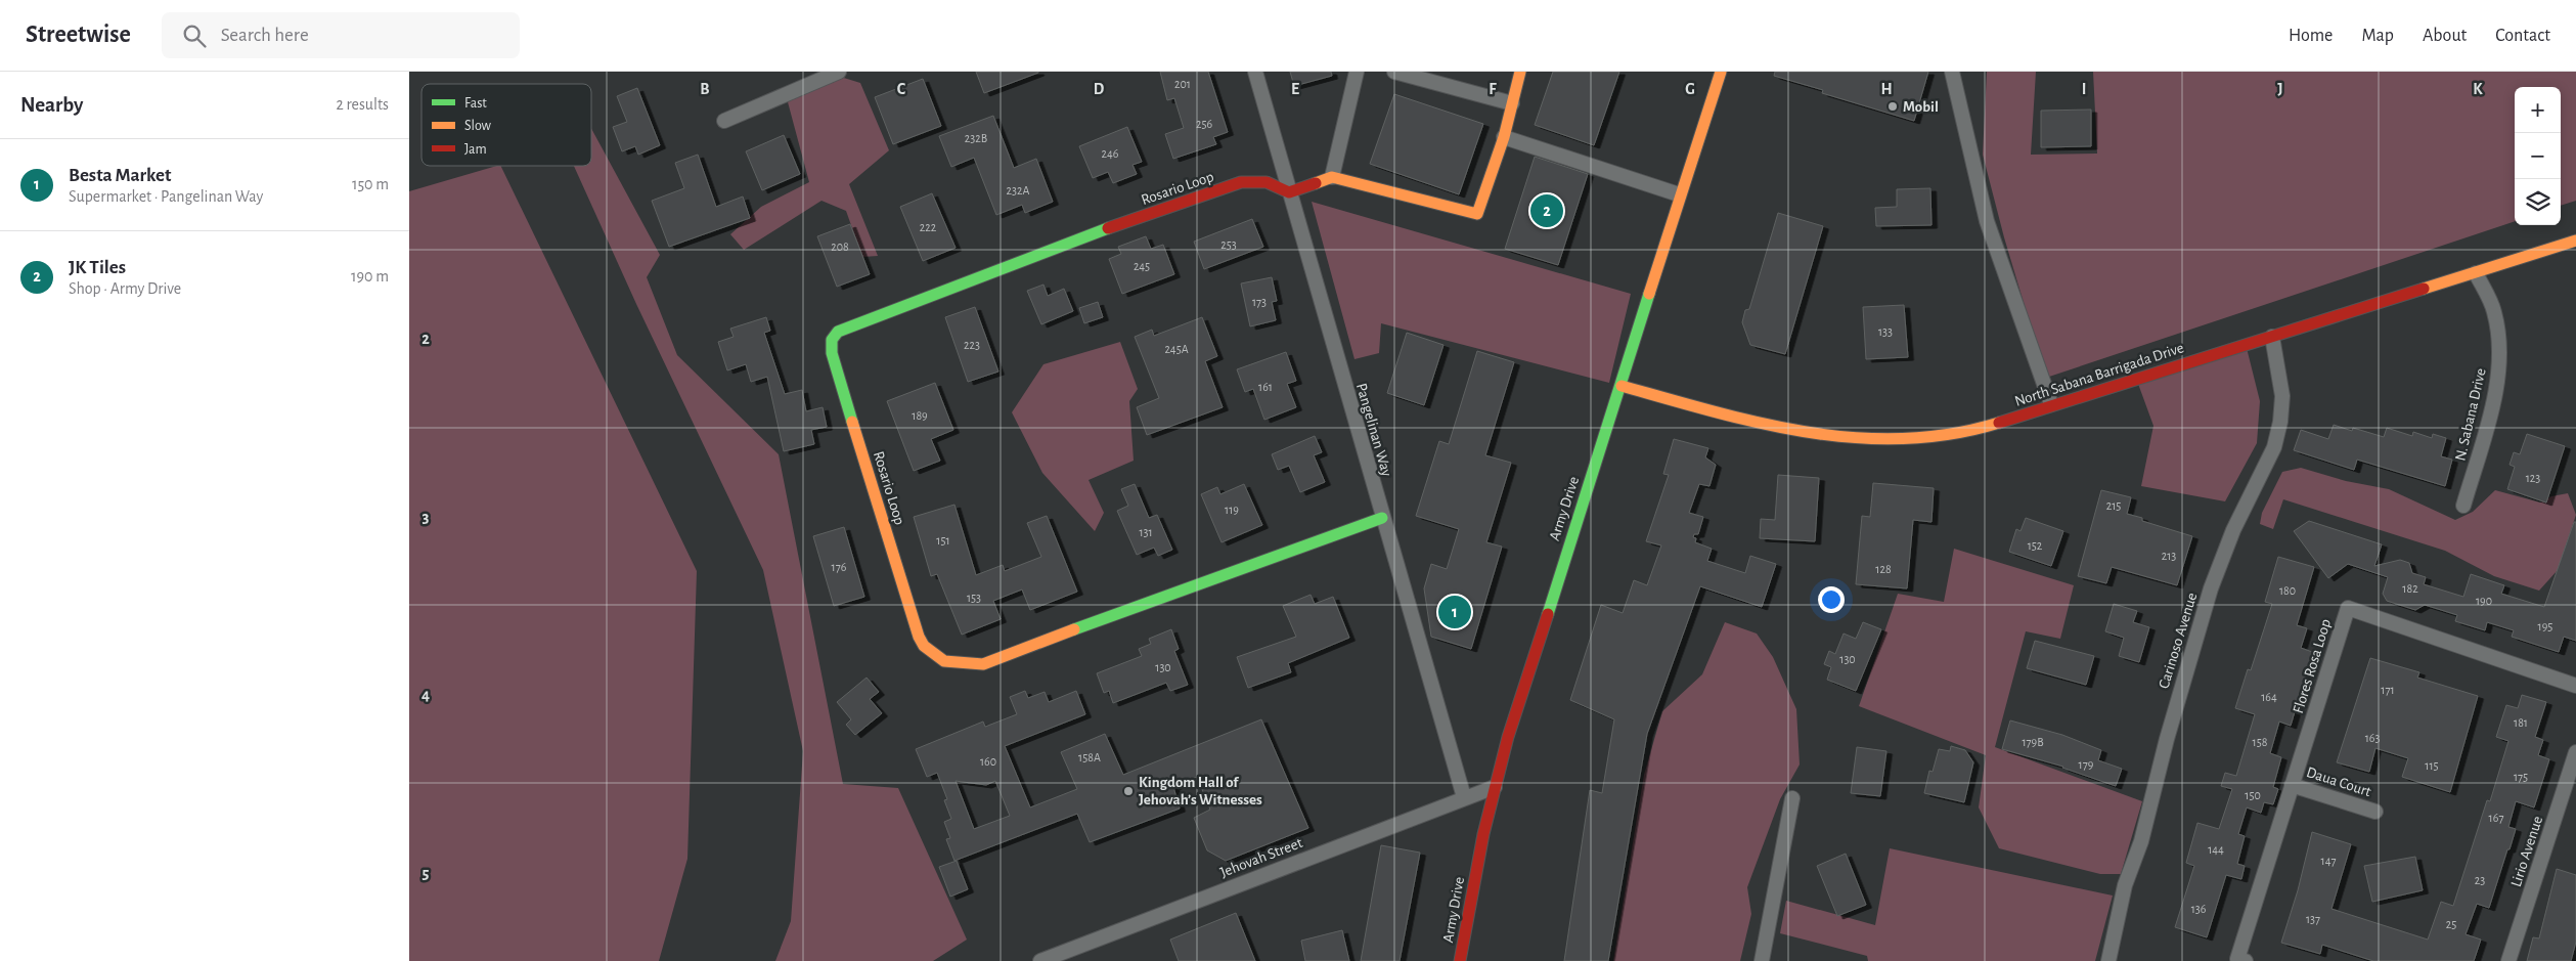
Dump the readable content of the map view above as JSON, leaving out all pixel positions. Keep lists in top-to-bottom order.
{
  "streets": {
    "main road": ["Rosario Loop", "North Sabana Barrigada Drive", "Army Drive"],
    "street": [
      "N. Sabana Drive",
      "Pangelinan Way",
      "Carinoso Avenue",
      "Flores Rosa Loop",
      "Daua Court",
      "Lirio Avenue",
      "Jehovah Street"
    ]
  },
  "crossings": [
    ["Rosario Loop", "Pangelinan Way"],
    ["North Sabana Barrigada Drive", "N. Sabana Drive"],
    ["North Sabana Barrigada Drive", "Army Drive"],
    ["North Sabana Barrigada Drive", "Carinoso Avenue"],
    ["Pangelinan Way", "Jehovah Street"],
    ["Army Drive", "Jehovah Street"],
    ["Flores Rosa Loop", "Daua Court"]
  ],
  "places": ["Mobil", "Kingdom Hall of Jehovah’s Witnesses"],
  "house_numbers": [
    "201",
    "256",
    "232B",
    "246",
    "232A",
    "222",
    "253",
    "208",
    "245",
    "173",
    "133",
    "223",
    "245A",
    "161",
    "189",
    "123",
    "215",
    "119",
    "131",
    "151",
    "152",
    "213",
    "176",
    "128",
    "182",
    "180",
    "153",
    "190",
    "195",
    "130",
    "130",
    "171",
    "164",
    "181",
    "163",
    "179B",
    "158",
    "158A",
    "160",
    "179",
    "115",
    "175",
    "150",
    "167",
    "144",
    "147",
    "23",
    "136",
    "137",
    "25"
  ],
  "legend": ["Fast", "Slow", "Jam"],
  "page": {
    "header": "Streetwise",
    "search": "Search here",
    "nav": [
      "Home",
      "Map",
      "About",
      "Contact"
    ],
    "heading": ["Nearby", "2 results"],
    "map_buttons": ["+", "−"],
    "list": [
      {
        "mark": "1",
        "name": "Besta Market",
        "note": "Supermarket · Pangelinan Way",
        "value": "150 m"
      },
      {
        "mark": "2",
        "name": "JK Tiles",
        "note": "Shop · Army Drive",
        "value": "190 m"
      }
    ],
    "pins": ["2", "1"]
  },
  "grid": {
    "columns": [
      "B",
      "C",
      "D",
      "E",
      "F",
      "G",
      "H",
      "I",
      "J",
      "K"
    ],
    "rows": [
      "2",
      "3",
      "4",
      "5"
    ]
  }
}
